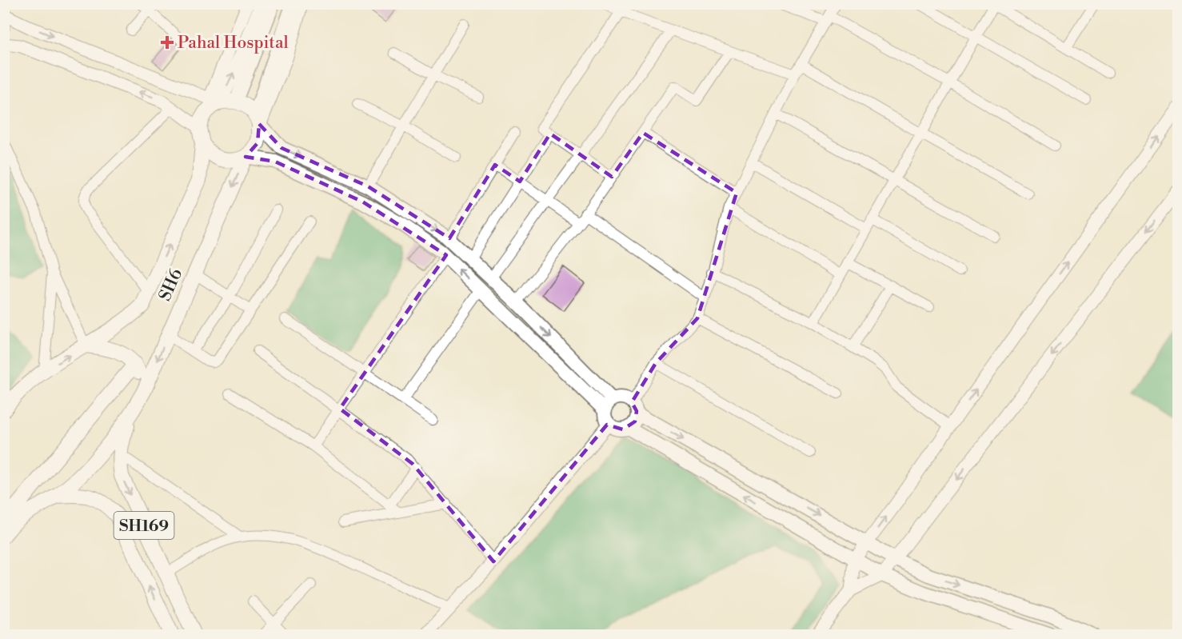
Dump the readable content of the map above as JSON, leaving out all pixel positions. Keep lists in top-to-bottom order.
{
  "streets": {
    "main road": ["SH6", "SH169"]
  },
  "crossings": [
    ["SH6", "SH169"]
  ],
  "places": {
    "health": ["Pahal Hospital"]
  }
}
